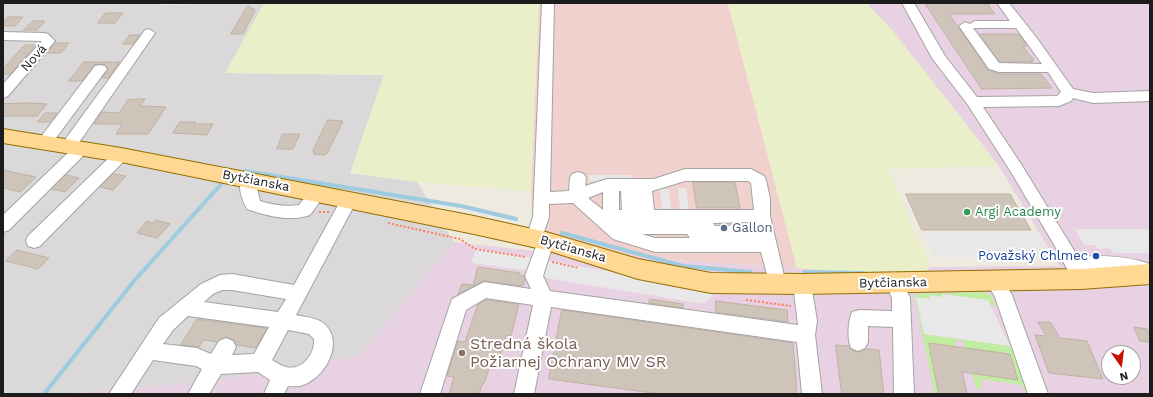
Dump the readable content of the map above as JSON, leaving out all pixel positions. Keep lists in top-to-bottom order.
{
  "streets": {
    "main road": ["Bytčianska"],
    "street": ["Nová"]
  },
  "places": [
    "Argi Academy",
    "Gallon",
    "Považský Chlmec",
    "Stredná škola Požiarnej Ochrany MV SR"
  ],
  "north": "bottom"
}
